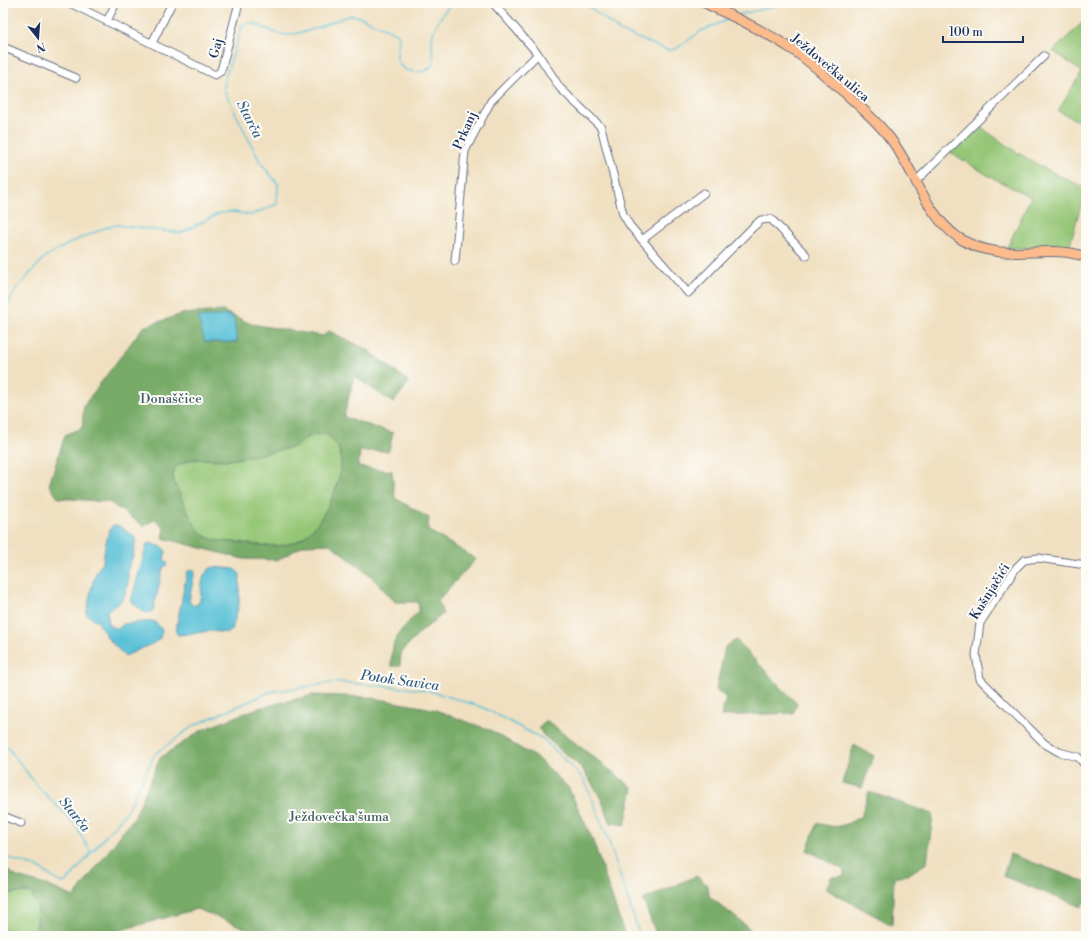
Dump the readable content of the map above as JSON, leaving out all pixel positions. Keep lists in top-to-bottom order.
{
  "streets": {
    "main road": ["Ježdovečka ulica"],
    "street": ["Gaj", "Prkanj", "Kušnjačići"]
  },
  "water": ["Starča", "Potok Savica"],
  "parks": ["Donaščice", "Ježdovečka šuma"],
  "scale_bar": "100 m",
  "north": "bottom"
}
